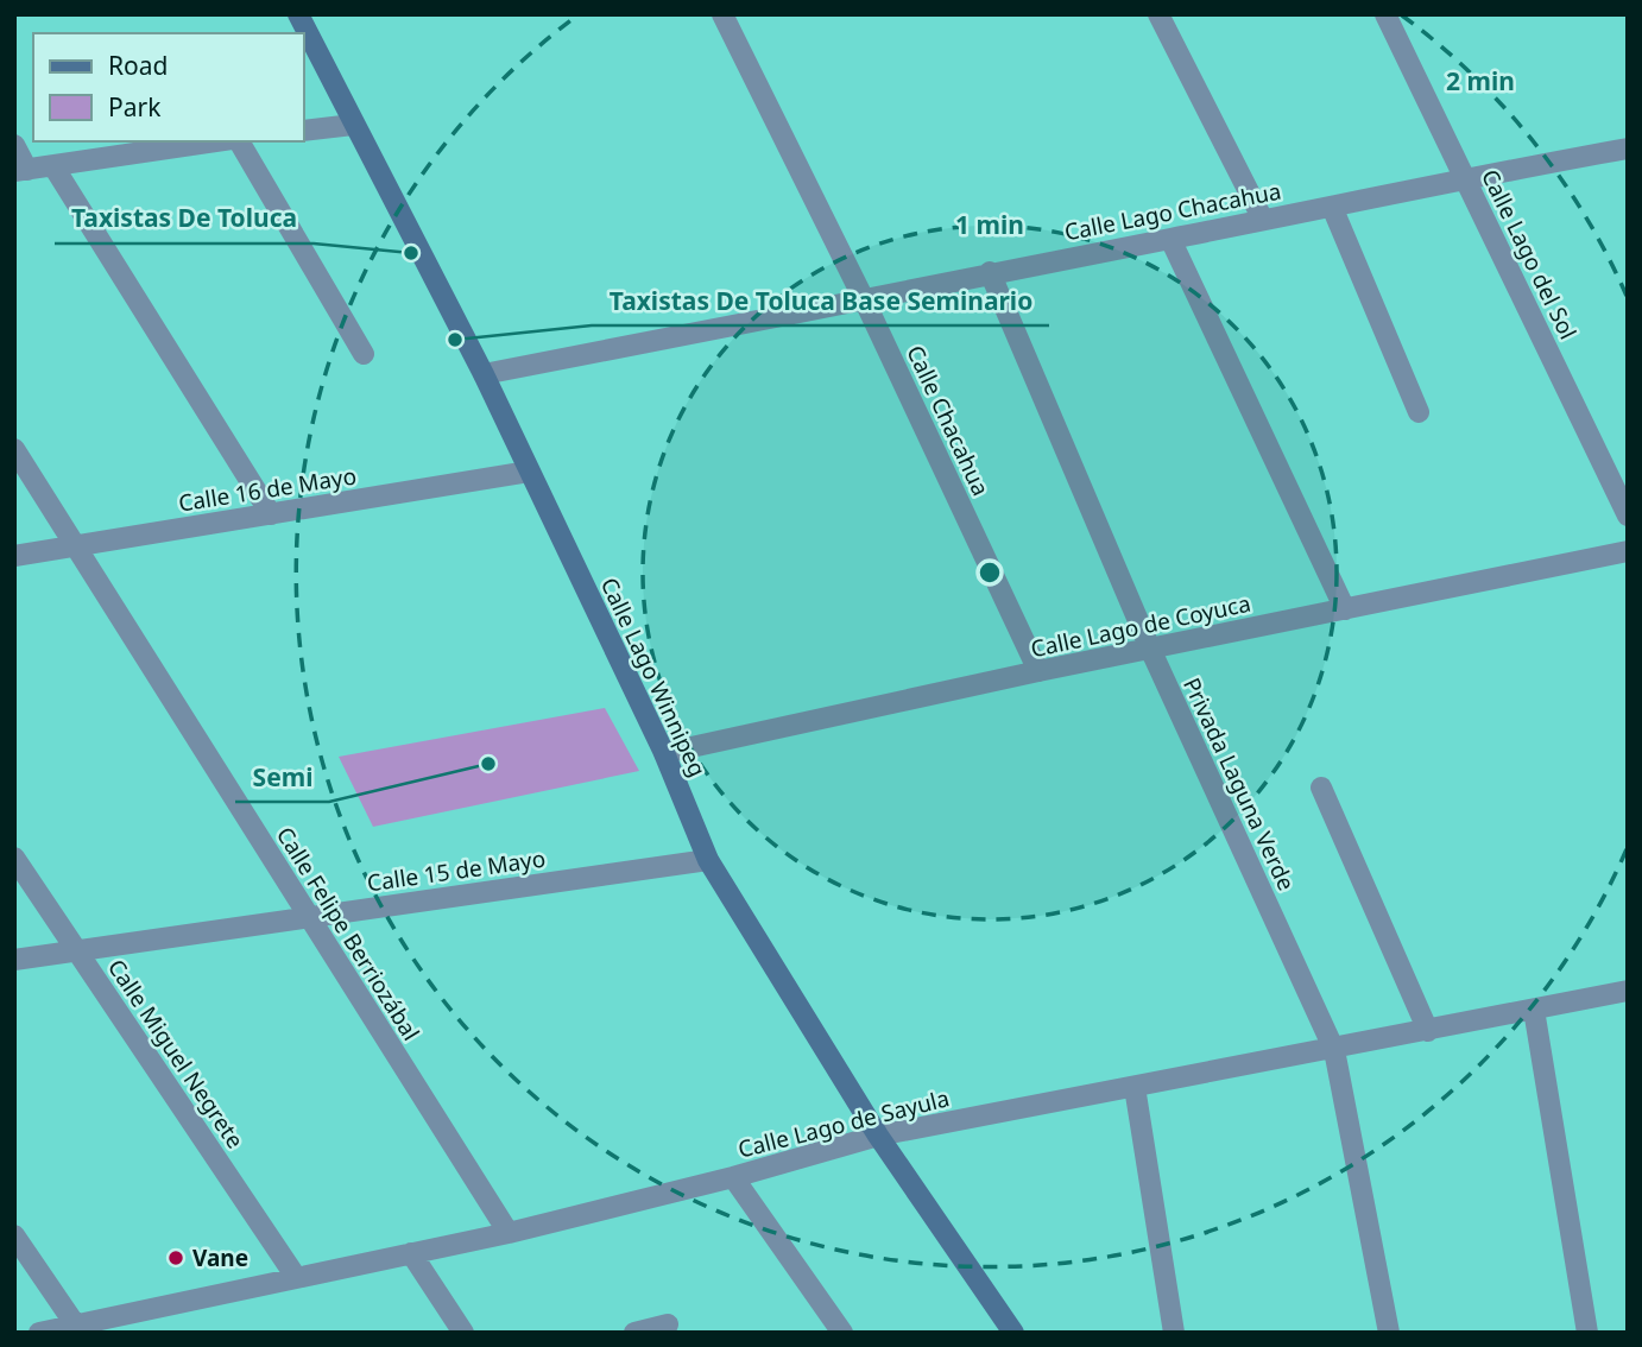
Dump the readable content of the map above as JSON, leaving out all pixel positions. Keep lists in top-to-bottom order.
{
  "streets": {
    "main road": ["Calle Lago Winnipeg"],
    "street": [
      "Calle Lago Chacahua",
      "Calle Lago del Sol",
      "Calle Chacahua",
      "Calle 16 de Mayo",
      "Calle Lago de Coyuca",
      "Privada Laguna Verde",
      "Calle 15 de Mayo",
      "Calle Felipe Berriozábal",
      "Calle Miguel Negrete",
      "Calle Lago de Sayula"
    ]
  },
  "crossings": [
    ["Calle Lago Chacahua", "Calle Lago del Sol"],
    ["Calle Lago Chacahua", "Calle Chacahua"],
    ["Calle Lago Chacahua", "Calle Lago Winnipeg"],
    ["Calle Lago Chacahua", "Privada Laguna Verde"],
    ["Calle Chacahua", "Calle Lago de Coyuca"],
    ["Calle 16 de Mayo", "Calle Lago Winnipeg"],
    ["Calle 16 de Mayo", "Calle Felipe Berriozábal"],
    ["Calle Lago de Coyuca", "Calle Lago Winnipeg"],
    ["Calle Lago de Coyuca", "Privada Laguna Verde"],
    ["Calle Lago Winnipeg", "Calle 15 de Mayo"],
    ["Calle Lago Winnipeg", "Calle Lago de Sayula"],
    ["Privada Laguna Verde", "Calle Lago de Sayula"],
    ["Calle 15 de Mayo", "Calle Felipe Berriozábal"],
    ["Calle 15 de Mayo", "Calle Miguel Negrete"],
    ["Calle Felipe Berriozábal", "Calle Lago de Sayula"],
    ["Calle Miguel Negrete", "Calle Lago de Sayula"]
  ],
  "places": [
    "Taxistas De Toluca",
    "Taxistas De Toluca Base Seminario",
    "Semi",
    "Vane"
  ],
  "legend": ["Road", "Park"],
  "rings": ["2 min", "1 min"]
}
